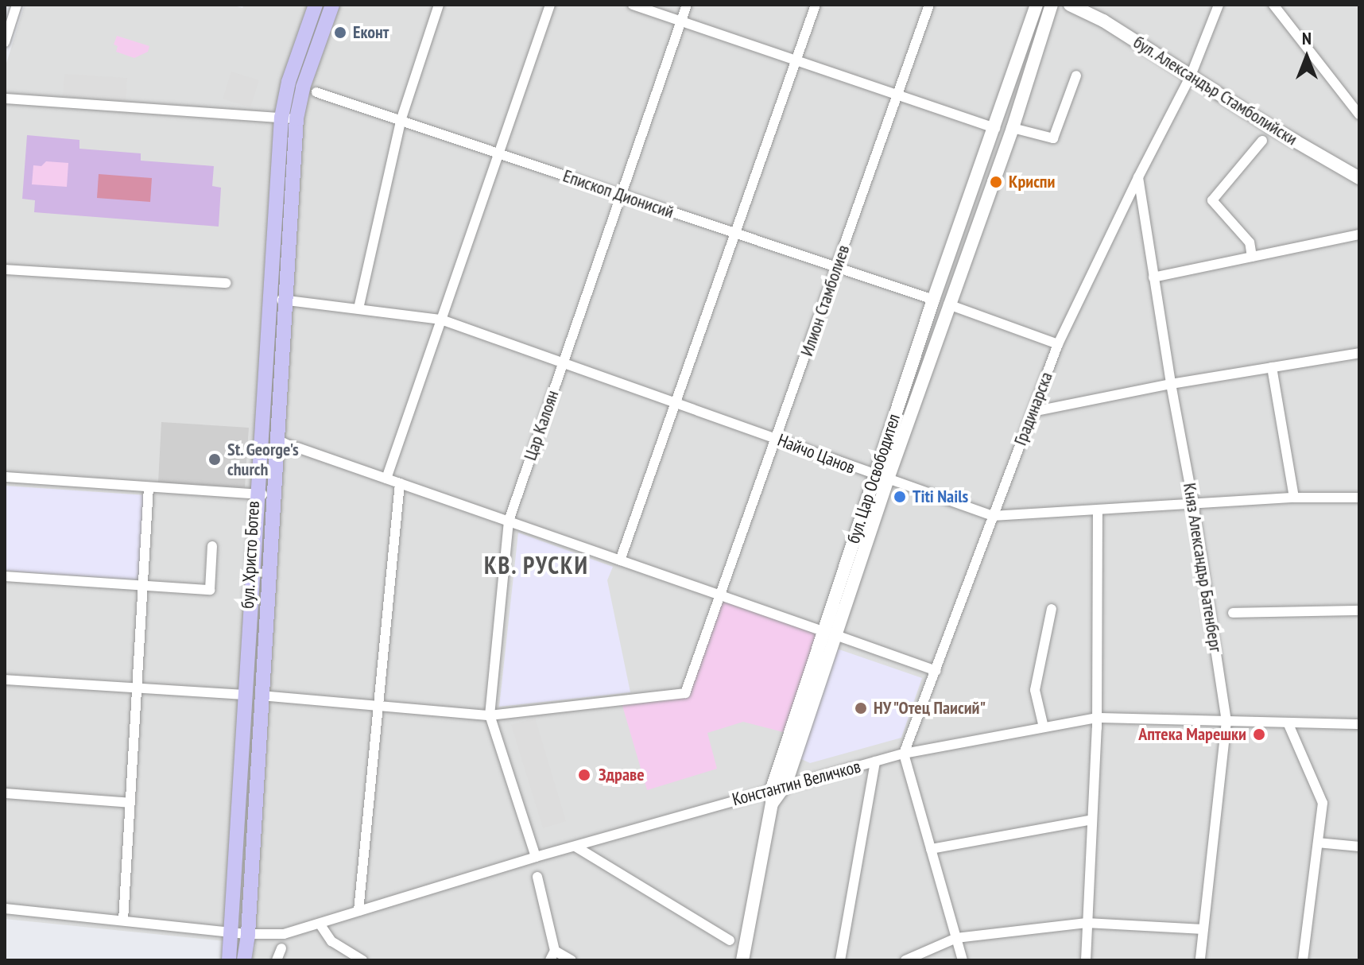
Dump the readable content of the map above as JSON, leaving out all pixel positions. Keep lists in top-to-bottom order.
{
  "streets": {
    "main road": ["бул. Христо Ботев"],
    "street": [
      "бул. Александър Стамболийски",
      "Епископ Дионисий",
      "Илион Стамболиев",
      "Градинарска",
      "Цар Калоян",
      "Найчо Цанов",
      "бул. Цар Освободител",
      "Княз Александър Батенберг",
      "Константин Величков"
    ]
  },
  "crossings": [
    ["бул. Александър Стамболийски", "Градинарска"],
    ["Епископ Дионисий", "Илион Стамболиев"],
    ["Епископ Дионисий", "Цар Калоян"],
    ["Епископ Дионисий", "бул. Цар Освободител"],
    ["Епископ Дионисий", "бул. Христо Ботев"],
    ["Илион Стамболиев", "Цар Калоян"],
    ["Илион Стамболиев", "Найчо Цанов"],
    ["Градинарска", "Найчо Цанов"],
    ["Градинарска", "Княз Александър Батенберг"],
    ["Градинарска", "Константин Величков"],
    ["Цар Калоян", "Найчо Цанов"],
    ["Цар Калоян", "Константин Величков"],
    ["Найчо Цанов", "бул. Цар Освободител"],
    ["Найчо Цанов", "бул. Христо Ботев"],
    ["Найчо Цанов", "Княз Александър Батенберг"],
    ["бул. Цар Освободител", "Константин Величков"],
    ["бул. Христо Ботев", "Константин Величков"],
    ["Княз Александър Батенберг", "Константин Величков"]
  ],
  "districts": ["КВ. РУСКИ"],
  "places": [
    "Еконт",
    "Криспи",
    "St. George's church",
    "Titi Nails",
    "НУ \"Отец Паисий\"",
    "Аптека Марешки",
    "Здраве"
  ],
  "north": "top"
}
